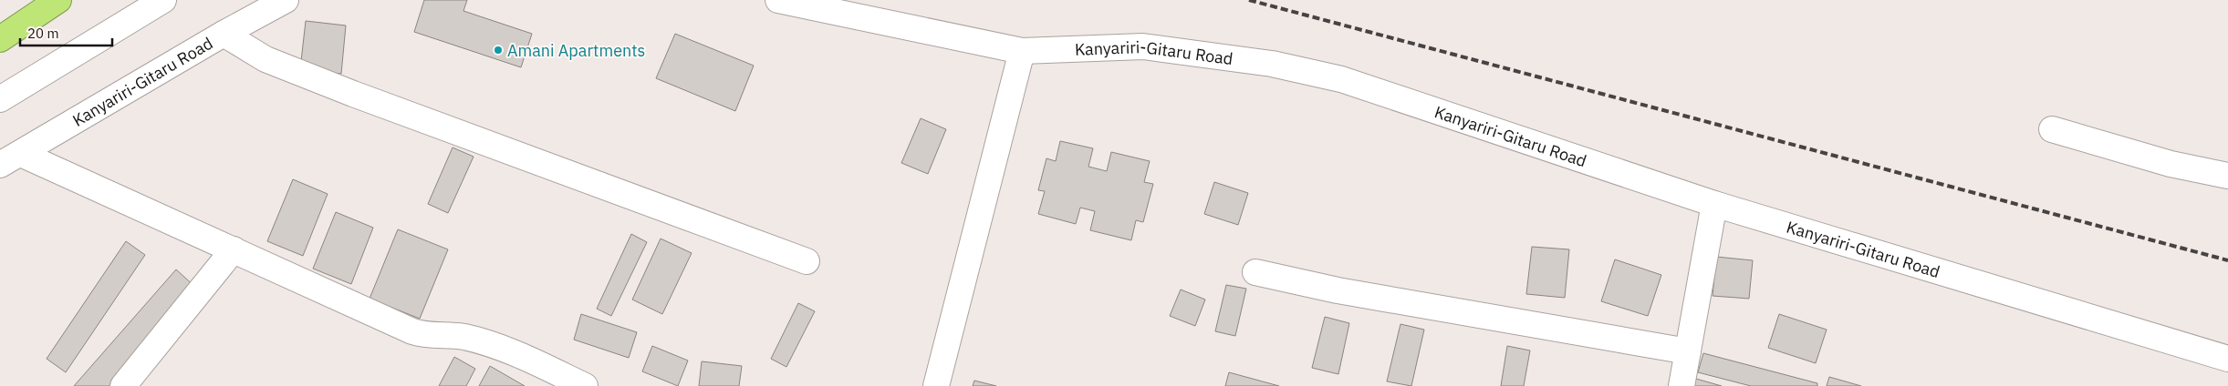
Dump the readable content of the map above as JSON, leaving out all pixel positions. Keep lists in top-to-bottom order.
{
  "streets": {
    "street": ["Kanyariri-Gitaru Road"]
  },
  "places": ["Amani Apartments"],
  "scale_bar": "20 m"
}
